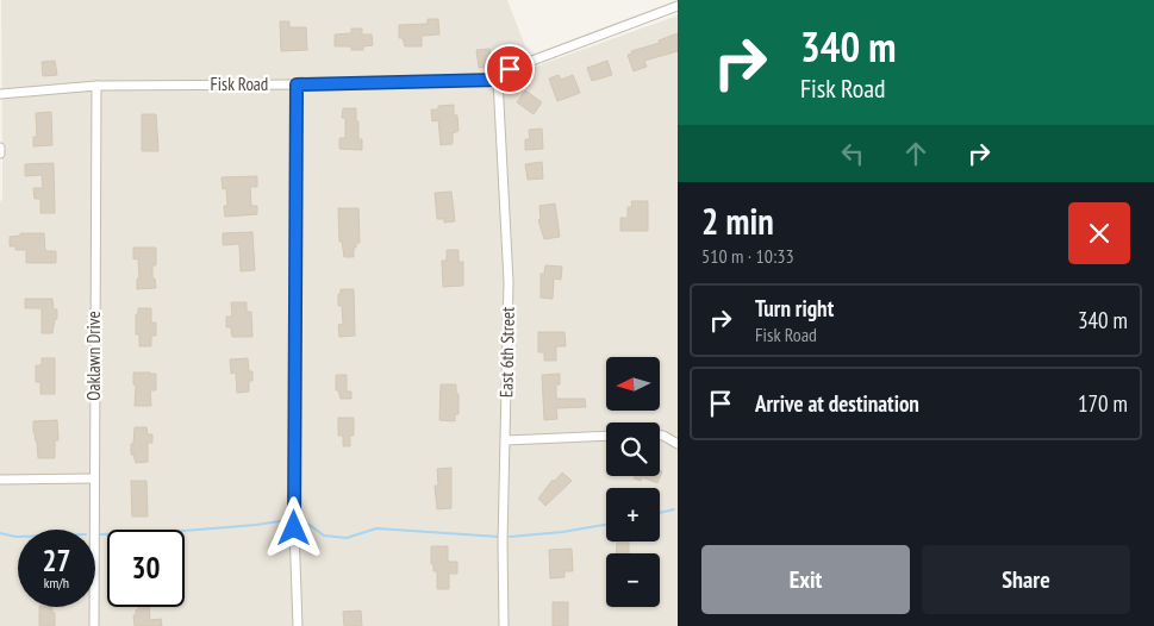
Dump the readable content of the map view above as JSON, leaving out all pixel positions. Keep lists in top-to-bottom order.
{
  "streets": {
    "street": ["Fisk Road", "East 6th Street", "Oaklawn Drive"]
  },
  "crossings": [
    ["Fisk Road", "East 6th Street"],
    ["Fisk Road", "Oaklawn Drive"]
  ],
  "north": "left",
  "page": {
    "turn": ["340 m", "Fisk Road"],
    "heading": ["2 min", "510 m · 10:33"],
    "list": [
      {
        "name": "Turn right",
        "note": "Fisk Road",
        "value": "340 m"
      },
      {
        "name": "Arrive at destination",
        "value": "170 m"
      }
    ],
    "map_buttons": ["+", "−"],
    "speed": "27 km/h",
    "limit": "30",
    "buttons": ["Exit", "Share"]
  }
}
